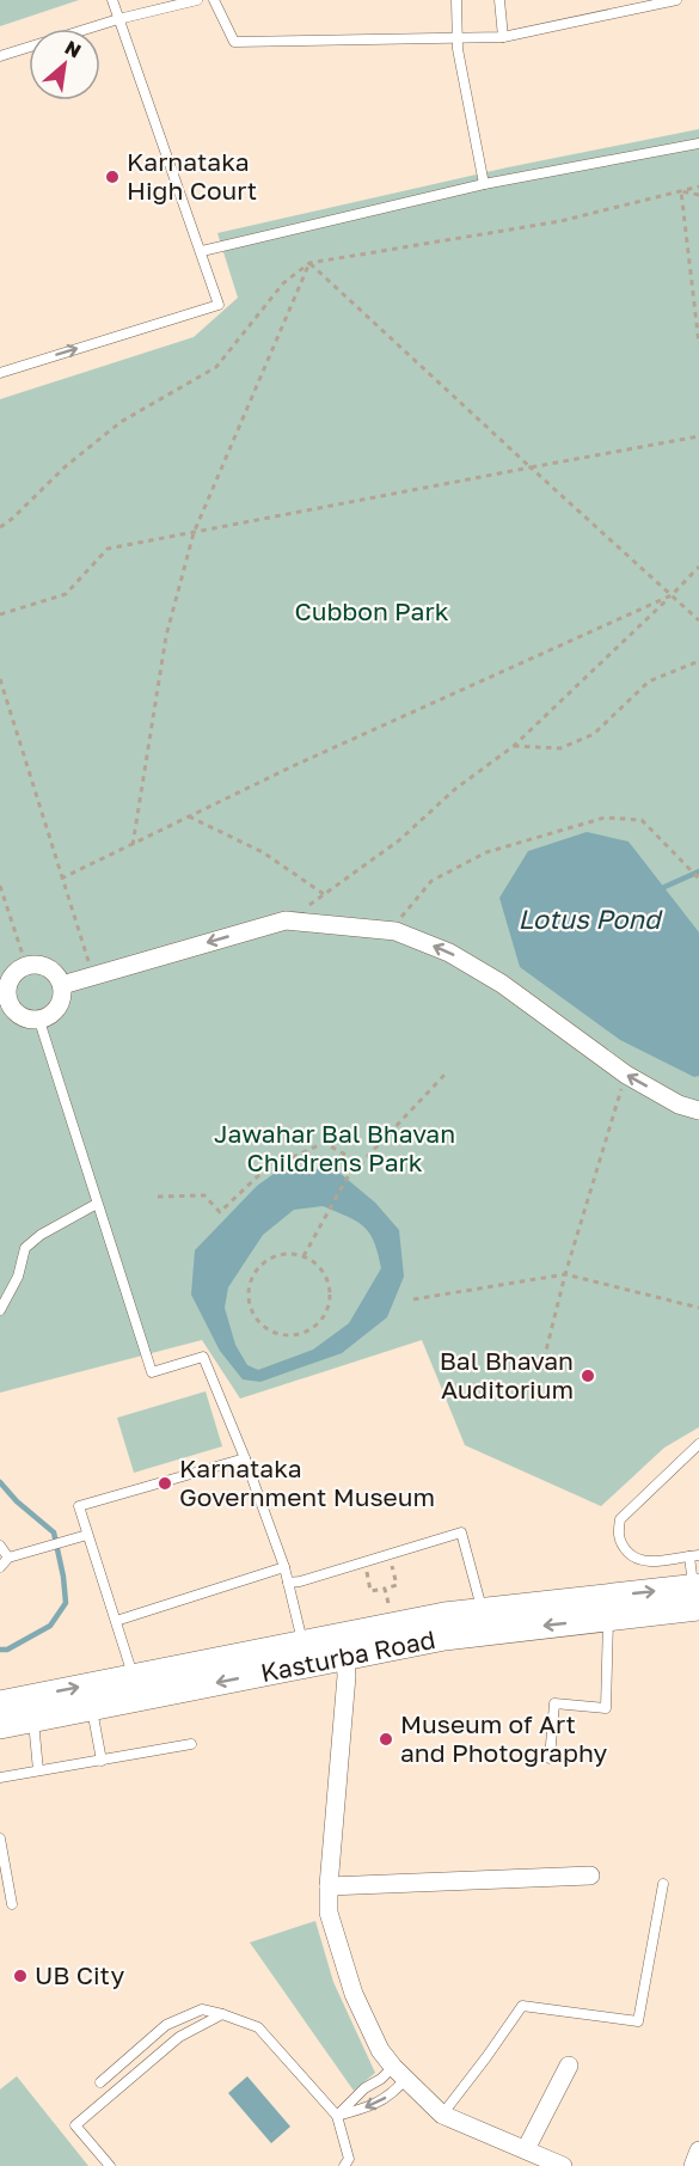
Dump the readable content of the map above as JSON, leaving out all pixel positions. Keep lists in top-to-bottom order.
{
  "streets": {
    "main road": ["Kasturba Road"]
  },
  "water": ["Lotus Pond"],
  "parks": ["Cubbon Park", "Jawahar Bal Bhavan Childrens Park"],
  "places": [
    "Karnataka High Court",
    "Bal Bhavan Auditorium",
    "Karnataka Government Museum",
    "Museum of Art and Photography",
    "UB City"
  ],
  "north": "top right"
}
